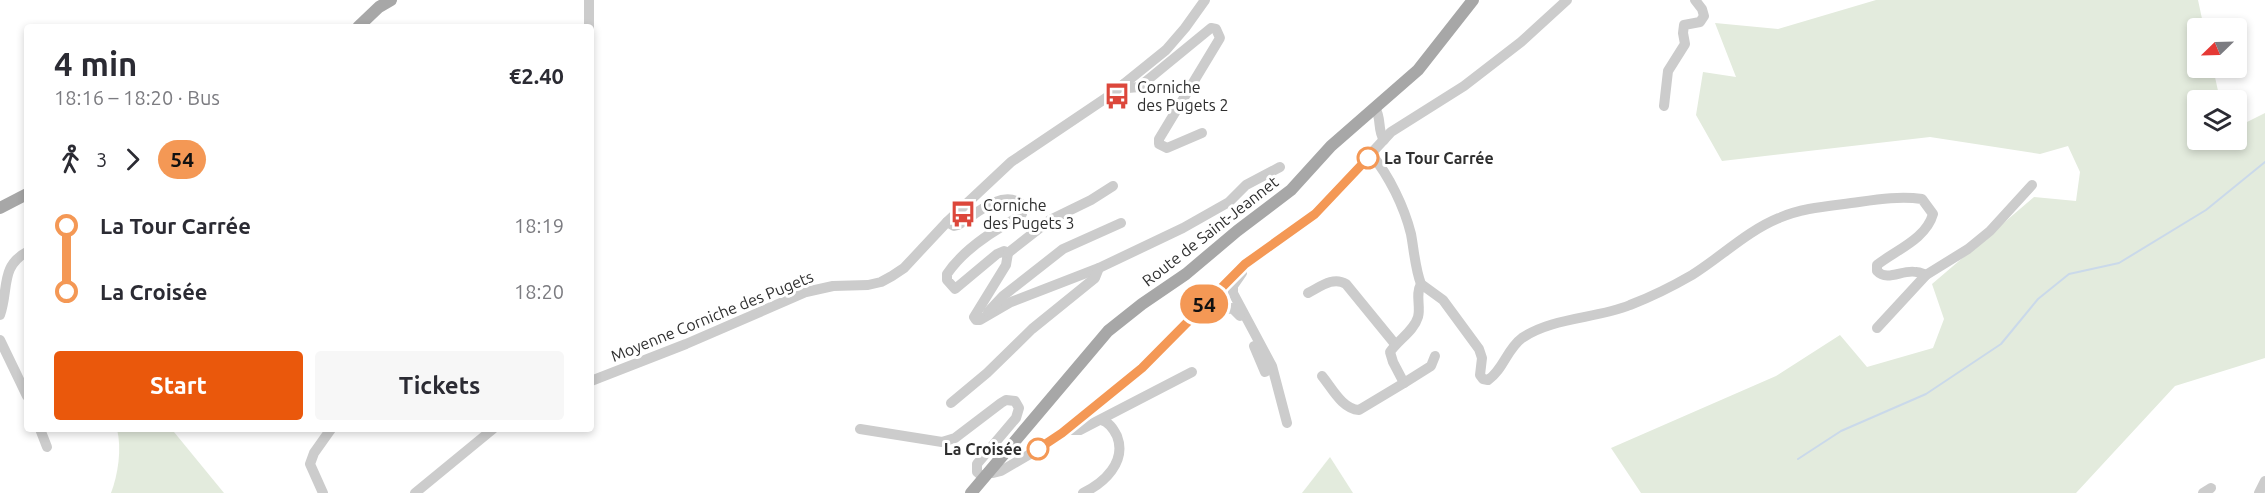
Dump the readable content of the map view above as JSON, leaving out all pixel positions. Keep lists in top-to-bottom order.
{
  "streets": {
    "main road": ["Route de Saint-Jeannet"],
    "street": ["Moyenne Corniche des Pugets"]
  },
  "places": {
    "bus stop": ["Corniche des Pugets 2", "Corniche des Pugets 3"],
    "other": ["La Tour Carrée", "La Croisée"]
  },
  "lines": ["bus line 54"],
  "north": "bottom left",
  "page": {
    "on_map": "54",
    "heading": ["4 min", "18:16 – 18:20 · Bus", "€2.40"],
    "legs": ["3", "54"],
    "list": [
      {
        "name": "La Tour Carrée",
        "value": "18:19"
      },
      {
        "name": "La Croisée",
        "value": "18:20"
      }
    ],
    "buttons": ["Start", "Tickets"]
  }
}
